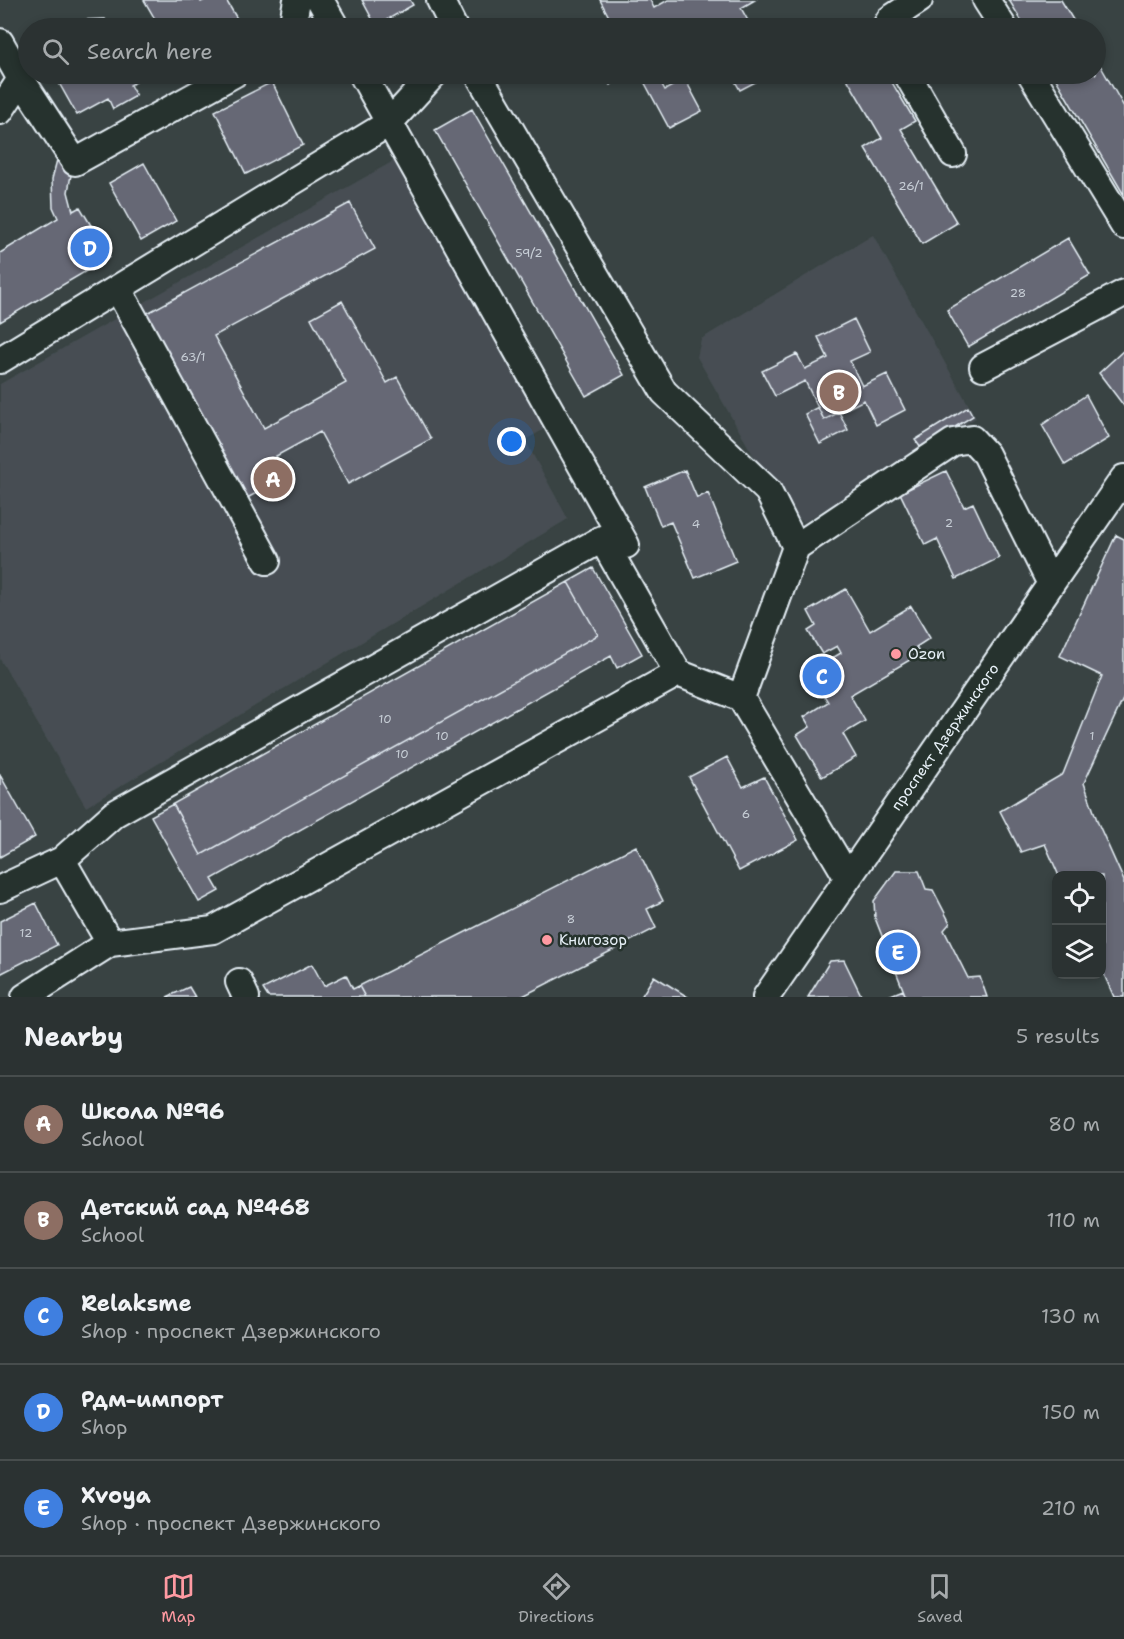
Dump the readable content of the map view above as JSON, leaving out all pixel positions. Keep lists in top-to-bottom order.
{
  "streets": {
    "street": ["проспект Дзержинского"]
  },
  "places": ["Ozon", "Книгозор"],
  "house_numbers": [
    "26/1",
    "59/2",
    "28",
    "63/1",
    "2",
    "4",
    "10",
    "10",
    "1",
    "10",
    "6",
    "8",
    "12"
  ],
  "page": {
    "search": "Search here",
    "pins": [
      "D",
      "B",
      "A",
      "C",
      "E"
    ],
    "heading": ["Nearby", "5 results"],
    "list": [
      {
        "mark": "A",
        "name": "Школа №96",
        "note": "School",
        "value": "80 m"
      },
      {
        "mark": "B",
        "name": "Детский сад №468",
        "note": "School",
        "value": "110 m"
      },
      {
        "mark": "C",
        "name": "Relaksme",
        "note": "Shop · проспект Дзержинского",
        "value": "130 m"
      },
      {
        "mark": "D",
        "name": "Рдм-импорт",
        "note": "Shop",
        "value": "150 m"
      },
      {
        "mark": "E",
        "name": "Xvoya",
        "note": "Shop · проспект Дзержинского",
        "value": "210 m"
      }
    ],
    "nav": ["Map", "Directions", "Saved"]
  }
}
